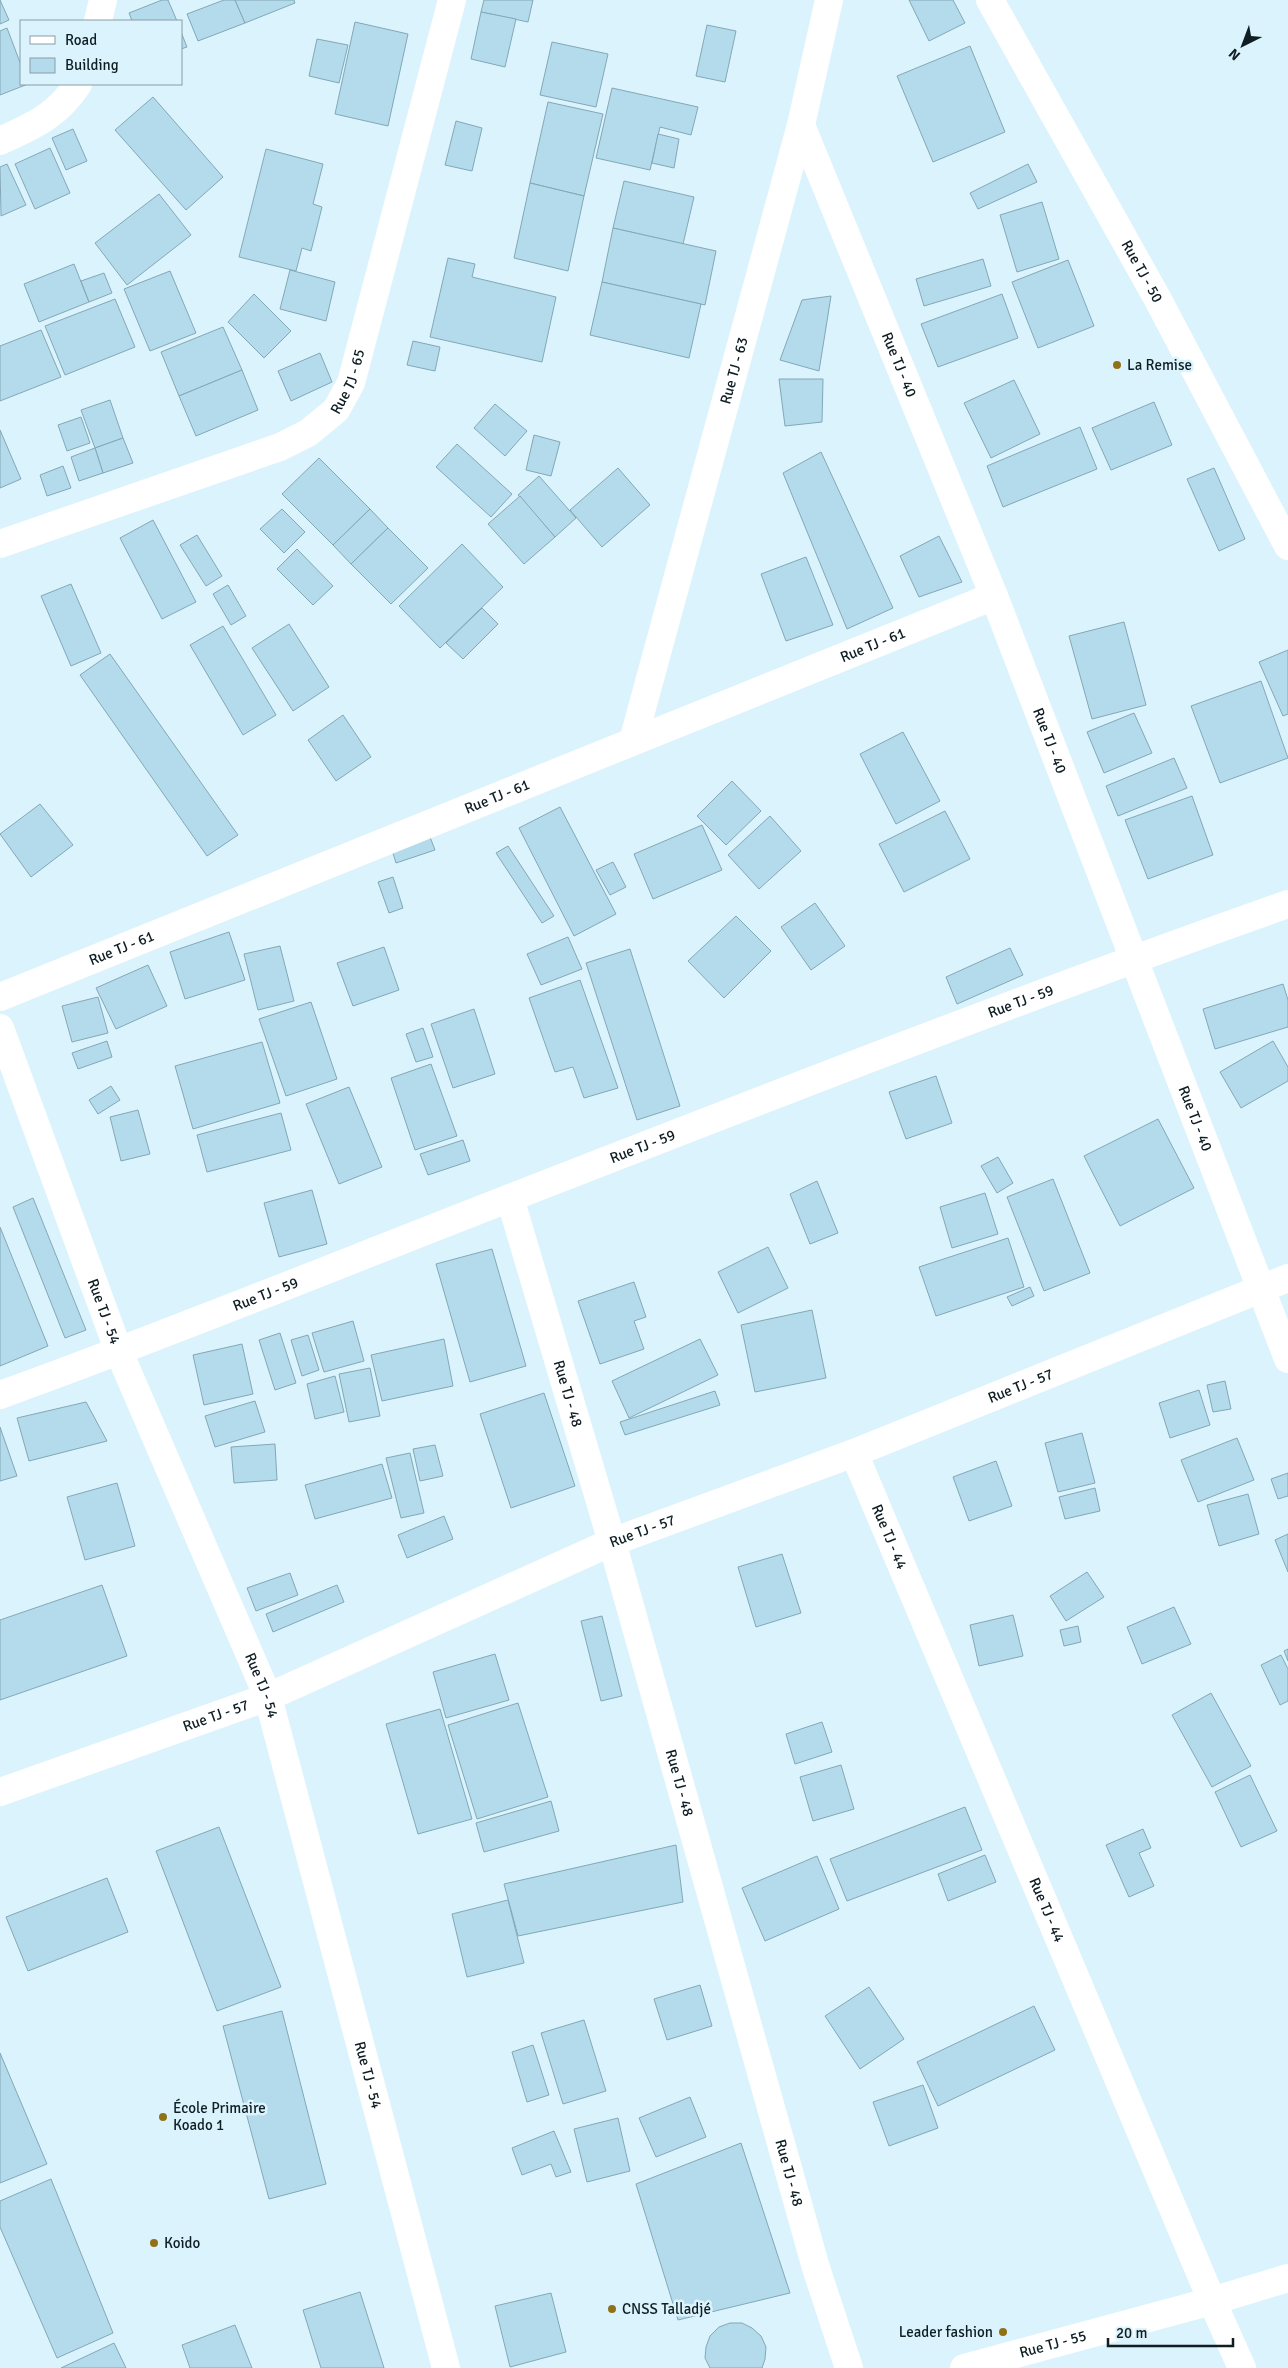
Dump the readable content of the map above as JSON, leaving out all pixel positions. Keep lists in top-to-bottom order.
{
  "streets": {
    "street": [
      "Rue TJ - 50",
      "Rue TJ - 40",
      "Rue TJ - 63",
      "Rue TJ - 65",
      "Rue TJ - 61",
      "Rue TJ - 59",
      "Rue TJ - 54",
      "Rue TJ - 57",
      "Rue TJ - 48",
      "Rue TJ - 44",
      "Rue TJ - 55"
    ]
  },
  "crossings": [
    ["Rue TJ - 40", "Rue TJ - 63"],
    ["Rue TJ - 40", "Rue TJ - 61"],
    ["Rue TJ - 40", "Rue TJ - 59"],
    ["Rue TJ - 40", "Rue TJ - 57"],
    ["Rue TJ - 63", "Rue TJ - 61"],
    ["Rue TJ - 59", "Rue TJ - 54"],
    ["Rue TJ - 59", "Rue TJ - 48"],
    ["Rue TJ - 54", "Rue TJ - 57"],
    ["Rue TJ - 57", "Rue TJ - 48"],
    ["Rue TJ - 57", "Rue TJ - 44"],
    ["Rue TJ - 44", "Rue TJ - 55"]
  ],
  "places": [
    "La Remise",
    "École Primaire Koado 1",
    "Koido",
    "CNSS Talladjé",
    "Leader fashion"
  ],
  "legend": ["Road", "Building"],
  "scale_bar": "20 m",
  "north": "bottom left"
}
